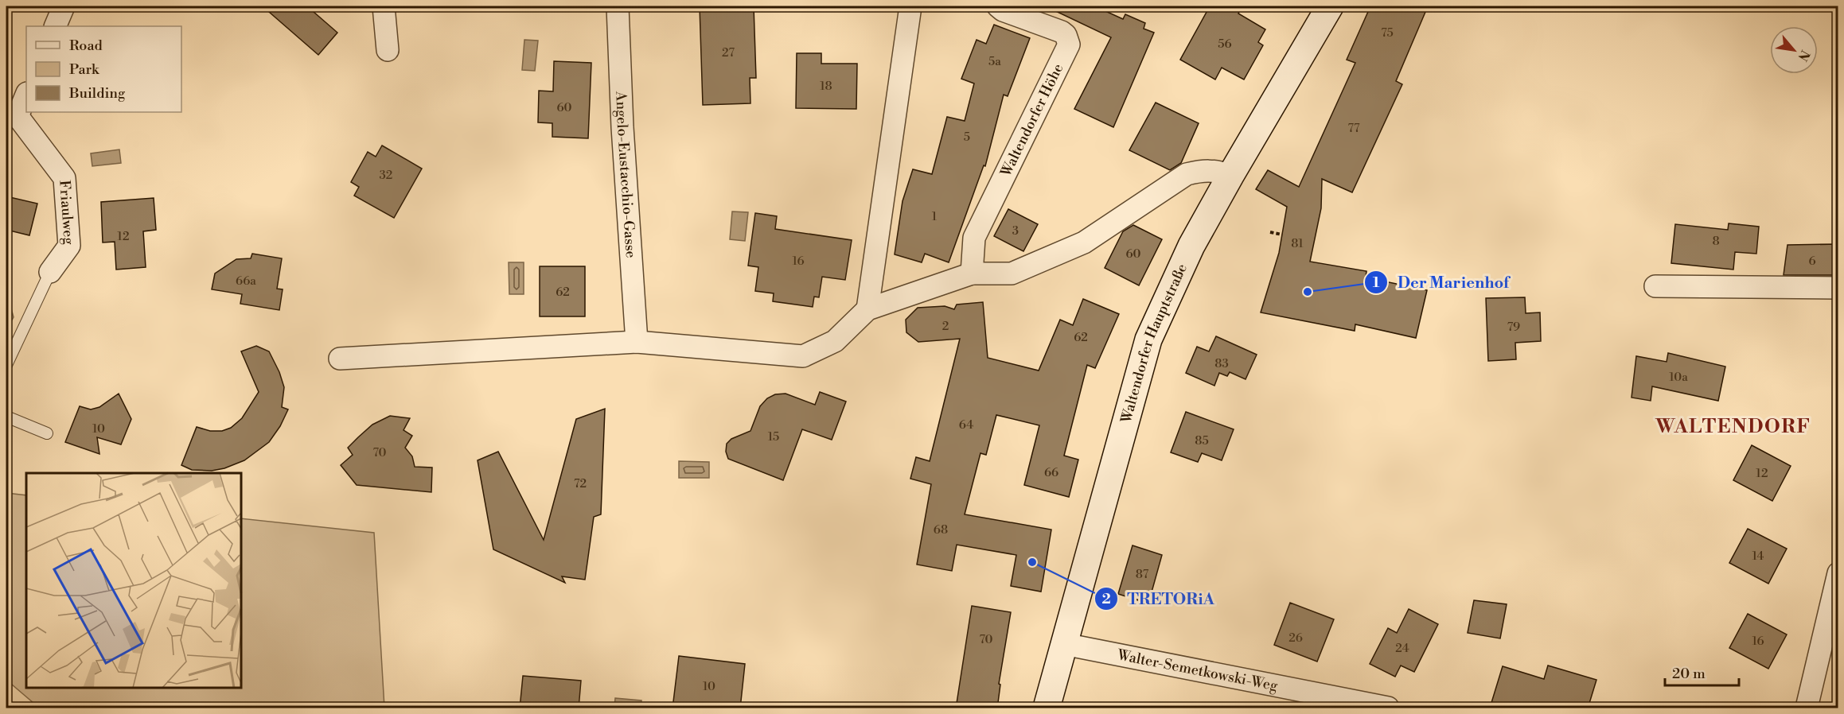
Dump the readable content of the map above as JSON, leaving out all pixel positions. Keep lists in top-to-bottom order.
{
  "streets": {
    "main road": ["Waltendorfer Hauptstraße"],
    "street": [
      "Waltendorfer Höhe",
      "Angelo-Eustacchio-Gasse",
      "Friaulweg",
      "Walter-Semetkowski-Weg"
    ]
  },
  "crossings": [
    ["Waltendorfer Hauptstraße", "Walter-Semetkowski-Weg"]
  ],
  "districts": ["WALTENDORF"],
  "places": ["Der Marienhof", "TRETORiA"],
  "house_numbers": [
    "75",
    "56",
    "27",
    "5a",
    "18",
    "60",
    "77",
    "5",
    "32",
    "1",
    "3",
    "12",
    "8",
    "81",
    "60",
    "16",
    "6",
    "66a",
    "62",
    "2",
    "79",
    "62",
    "83",
    "10a",
    "64",
    "10",
    "15",
    "85",
    "70",
    "66",
    "12",
    "72",
    "68",
    "14",
    "87",
    "26",
    "70",
    "16",
    "24",
    "10"
  ],
  "legend": ["Road", "Park", "Building"],
  "scale_bar": "20 m",
  "north": "bottom right"
}
